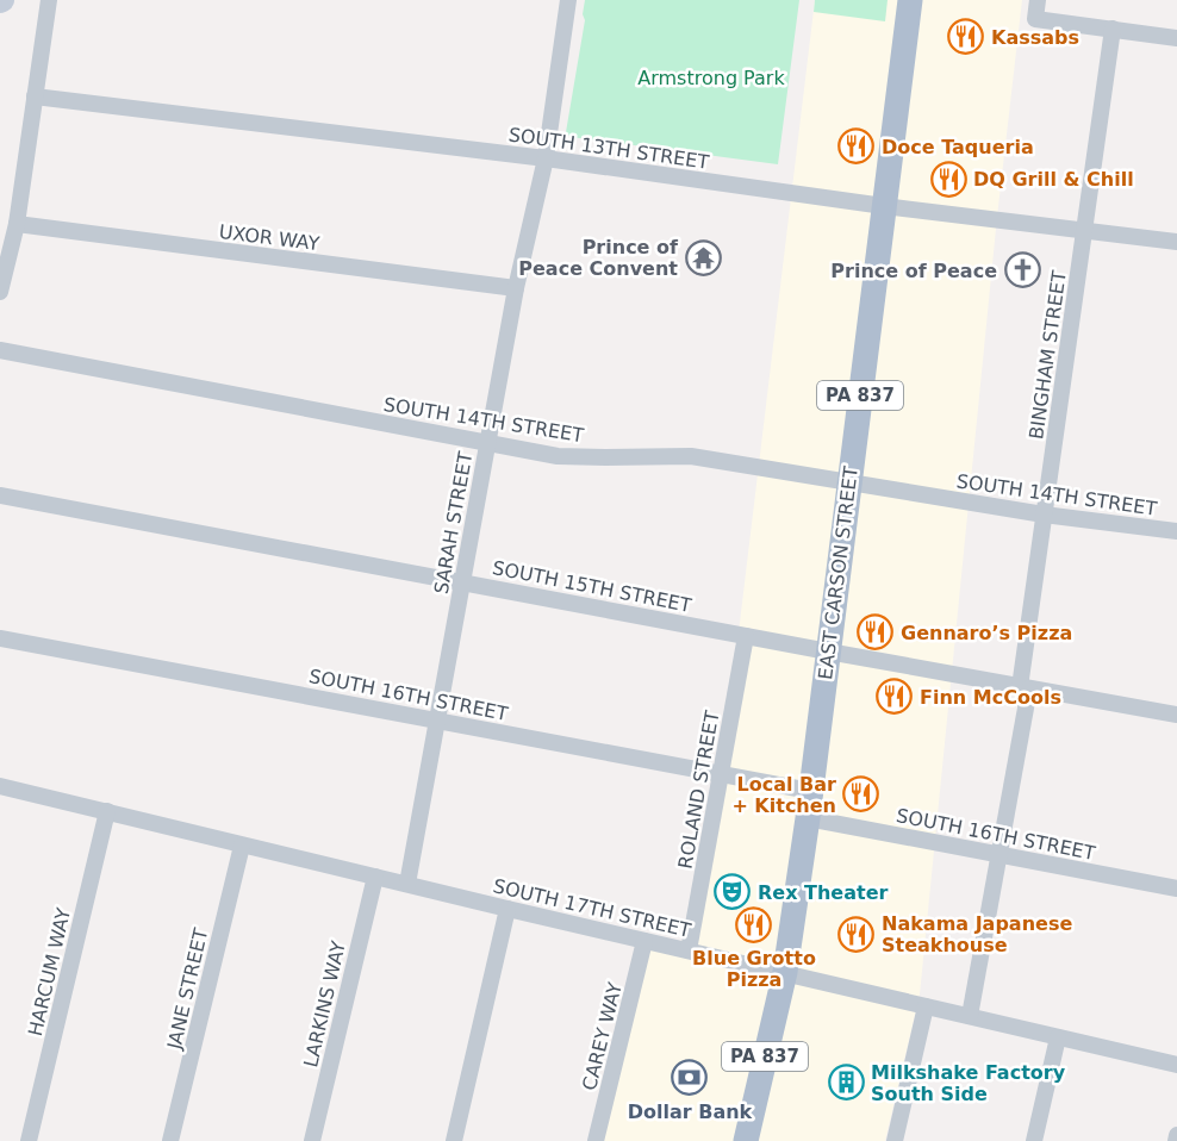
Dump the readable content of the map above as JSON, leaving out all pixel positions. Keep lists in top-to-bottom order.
{
  "streets": {
    "main road": ["PA 837", "EAST CARSON STREET"],
    "street": [
      "SOUTH 13TH STREET",
      "UXOR WAY",
      "BINGHAM STREET",
      "SOUTH 14TH STREET",
      "SARAH STREET",
      "SOUTH 15TH STREET",
      "SOUTH 16TH STREET",
      "ROLAND STREET",
      "SOUTH 17TH STREET",
      "HARCUM WAY",
      "JANE STREET",
      "LARKINS WAY",
      "CAREY WAY"
    ]
  },
  "crossings": [
    ["SOUTH 13TH STREET", "BINGHAM STREET"],
    ["SOUTH 13TH STREET", "SARAH STREET"],
    ["SOUTH 13TH STREET", "EAST CARSON STREET"],
    ["UXOR WAY", "SARAH STREET"],
    ["BINGHAM STREET", "SOUTH 14TH STREET"],
    ["BINGHAM STREET", "SOUTH 15TH STREET"],
    ["BINGHAM STREET", "SOUTH 16TH STREET"],
    ["BINGHAM STREET", "SOUTH 17TH STREET"],
    ["SOUTH 14TH STREET", "SARAH STREET"],
    ["SOUTH 14TH STREET", "EAST CARSON STREET"],
    ["SARAH STREET", "SOUTH 15TH STREET"],
    ["SARAH STREET", "SOUTH 16TH STREET"],
    ["SARAH STREET", "SOUTH 17TH STREET"],
    ["EAST CARSON STREET", "SOUTH 15TH STREET"],
    ["EAST CARSON STREET", "SOUTH 16TH STREET"],
    ["EAST CARSON STREET", "SOUTH 17TH STREET"],
    ["SOUTH 15TH STREET", "ROLAND STREET"],
    ["SOUTH 16TH STREET", "ROLAND STREET"],
    ["ROLAND STREET", "SOUTH 17TH STREET"],
    ["SOUTH 17TH STREET", "HARCUM WAY"],
    ["SOUTH 17TH STREET", "JANE STREET"],
    ["SOUTH 17TH STREET", "LARKINS WAY"],
    ["SOUTH 17TH STREET", "CAREY WAY"]
  ],
  "parks": ["Armstrong Park"],
  "places": {
    "restaurant": [
      "Kassabs",
      "Doce Taqueria",
      "DQ Grill & Chill",
      "Gennaro’s Pizza",
      "Finn McCools",
      "Local Bar + Kitchen",
      "Blue Grotto Pizza",
      "Nakama Japanese Steakhouse"
    ],
    "temple": ["Prince of Peace Convent"],
    "church": ["Prince of Peace"],
    "theatre": ["Rex Theater"],
    "bank": ["Dollar Bank"],
    "building": ["Milkshake Factory South Side"]
  }
}
